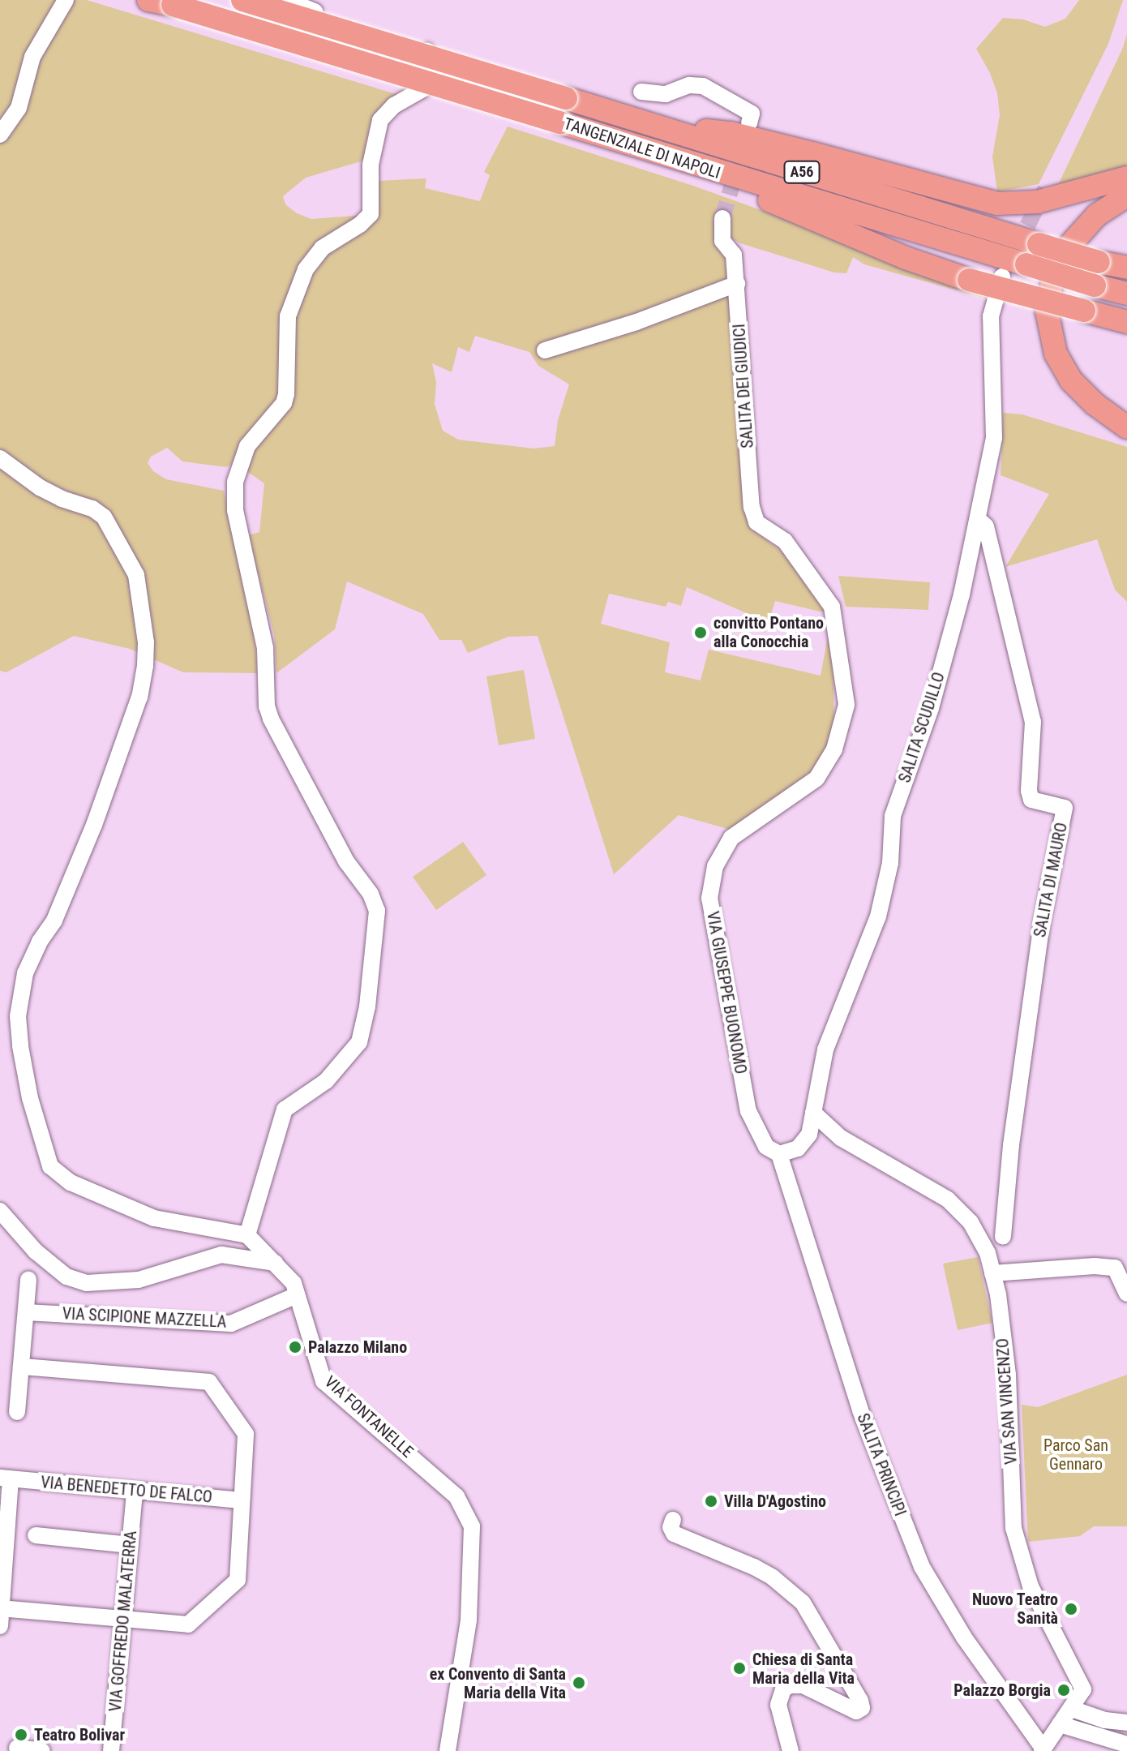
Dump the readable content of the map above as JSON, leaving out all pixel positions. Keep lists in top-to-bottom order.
{
  "streets": {
    "highway": ["TANGENZIALE DI NAPOLI", "A56"],
    "street": [
      "SALITA DEI GIUDICI",
      "SALITA SCUDILLO",
      "SALITA DI MAURO",
      "VIA GIUSEPPE BUONOMO",
      "VIA SCIPIONE MAZZELLA",
      "VIA SAN VINCENZO",
      "VIA FONTANELLE",
      "SALITA PRINCIPI",
      "VIA BENEDETTO DE FALCO",
      "VIA GOFFREDO MALATERRA"
    ]
  },
  "crossings": [
    ["SALITA DEI GIUDICI", "VIA GIUSEPPE BUONOMO"],
    ["SALITA SCUDILLO", "SALITA DI MAURO"],
    ["SALITA SCUDILLO", "VIA GIUSEPPE BUONOMO"],
    ["SALITA SCUDILLO", "VIA SAN VINCENZO"],
    ["SALITA SCUDILLO", "SALITA PRINCIPI"],
    ["VIA GIUSEPPE BUONOMO", "SALITA PRINCIPI"],
    ["VIA SCIPIONE MAZZELLA", "VIA FONTANELLE"],
    ["VIA SAN VINCENZO", "SALITA PRINCIPI"],
    ["VIA BENEDETTO DE FALCO", "VIA GOFFREDO MALATERRA"]
  ],
  "parks": ["Parco San Gennaro"],
  "places": [
    "convitto Pontano alla Conocchia",
    "Palazzo Milano",
    "Villa D'Agostino",
    "Nuovo Teatro Sanità",
    "Chiesa di Santa Maria della Vita",
    "ex Convento di Santa Maria della Vita",
    "Palazzo Borgia",
    "Teatro Bolivar"
  ]
}
